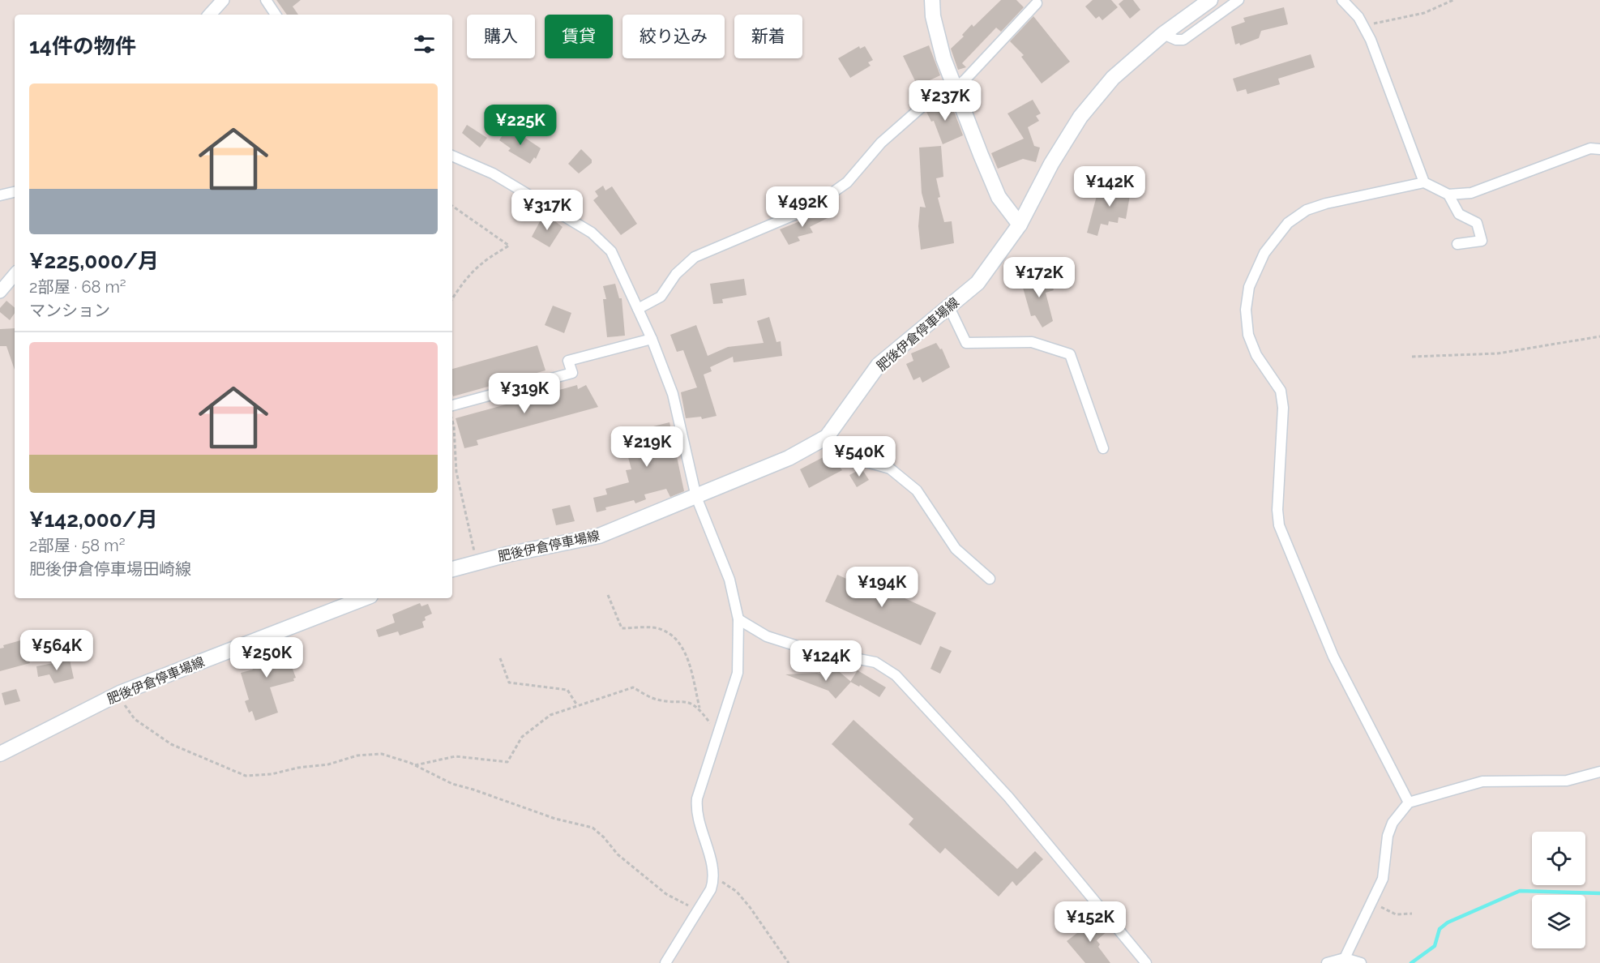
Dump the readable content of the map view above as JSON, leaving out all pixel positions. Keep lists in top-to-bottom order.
{
  "streets": {
    "main road": ["肥後伊倉停車場線"]
  },
  "page": {
    "chip": [
      "購入",
      "賃貸",
      "絞り込み",
      "新着"
    ],
    "heading": "14件の物件",
    "list": [
      {
        "name": "¥225,000/月",
        "note": "2部屋 · 68 m² · マンション"
      },
      {
        "name": "¥142,000/月",
        "note": "2部屋 · 58 m² · 肥後伊倉停車場田崎線"
      }
    ],
    "price": [
      "¥237K",
      "¥225K",
      "¥142K",
      "¥492K",
      "¥317K",
      "¥172K",
      "¥319K",
      "¥219K",
      "¥540K",
      "¥194K",
      "¥564K",
      "¥250K",
      "¥124K",
      "¥152K"
    ]
  }
}
